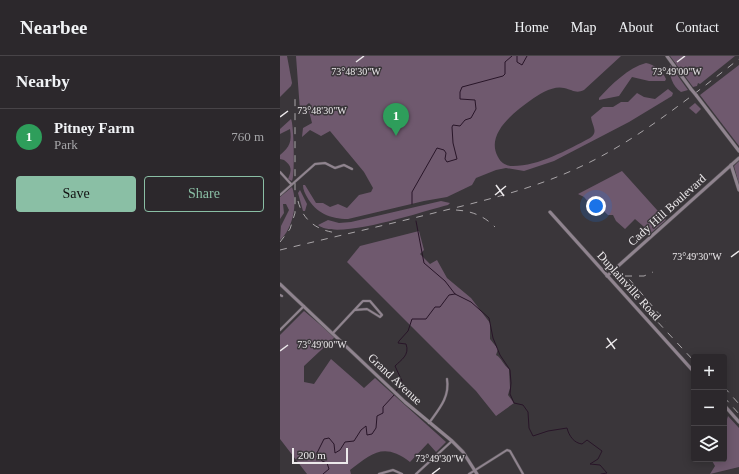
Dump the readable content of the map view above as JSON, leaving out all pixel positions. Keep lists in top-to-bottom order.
{
  "streets": {
    "street": ["Cady Hill Boulevard", "Duplainville Road", "Grand Avenue"]
  },
  "crossings": [
    ["Cady Hill Boulevard", "Duplainville Road"]
  ],
  "scale_bar": "200 m",
  "page": {
    "header": "Nearbee",
    "nav": [
      "Home",
      "Map",
      "About",
      "Contact"
    ],
    "heading": "Nearby",
    "pins": "1",
    "list": [
      {
        "mark": "1",
        "name": "Pitney Farm",
        "note": "Park",
        "value": "760 m"
      }
    ],
    "buttons": ["Save", "Share"],
    "map_buttons": ["+", "−"],
    "scale": "200 m"
  },
  "coordinates": ["73°48'30\"W", "73°49'00\"W", "73°49'30\"W"]
}
